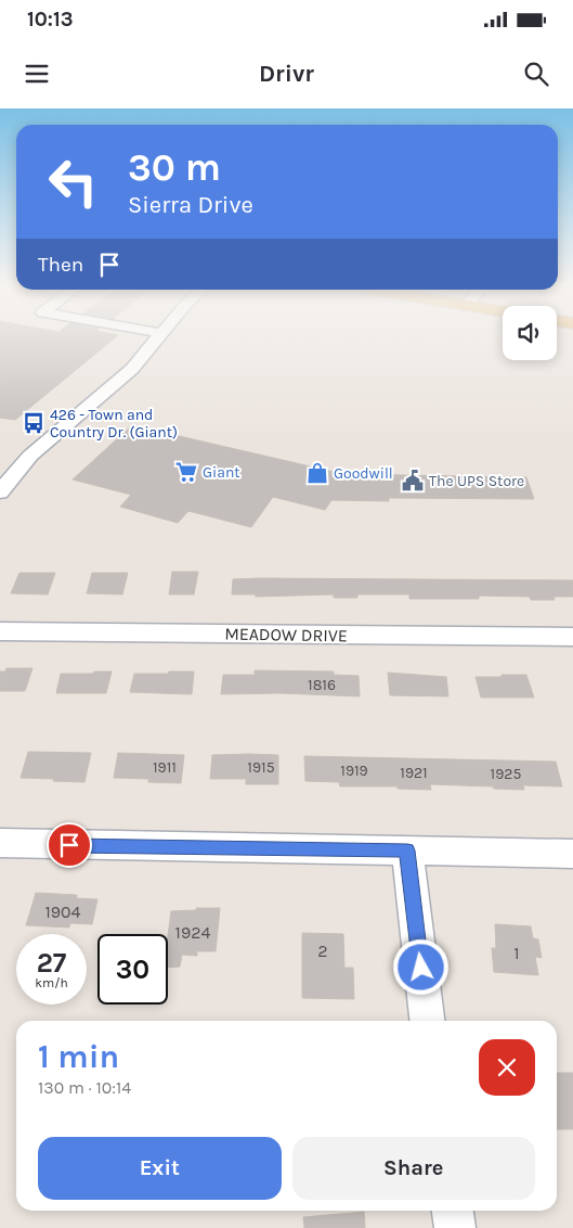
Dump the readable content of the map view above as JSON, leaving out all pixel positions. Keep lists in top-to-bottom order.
{
  "streets": {
    "street": ["MEADOW DRIVE"]
  },
  "places": {
    "bus stop": ["426 - Town and Country Dr. (Giant)"],
    "supermarket": ["Giant"],
    "shop": ["Goodwill"],
    "public building": ["The UPS Store"]
  },
  "house_numbers": [
    "1816",
    "1911",
    "1915",
    "1919",
    "1921",
    "1925",
    "1904",
    "1924",
    "2",
    "1"
  ],
  "page": {
    "status": "10:13",
    "header": "Drivr",
    "turn": ["30 m", "Sierra Drive"],
    "then": "Then",
    "speed": "27 km/h",
    "limit": "30",
    "heading": ["1 min", "130 m · 10:14"],
    "buttons": ["Exit", "Share"]
  }
}
